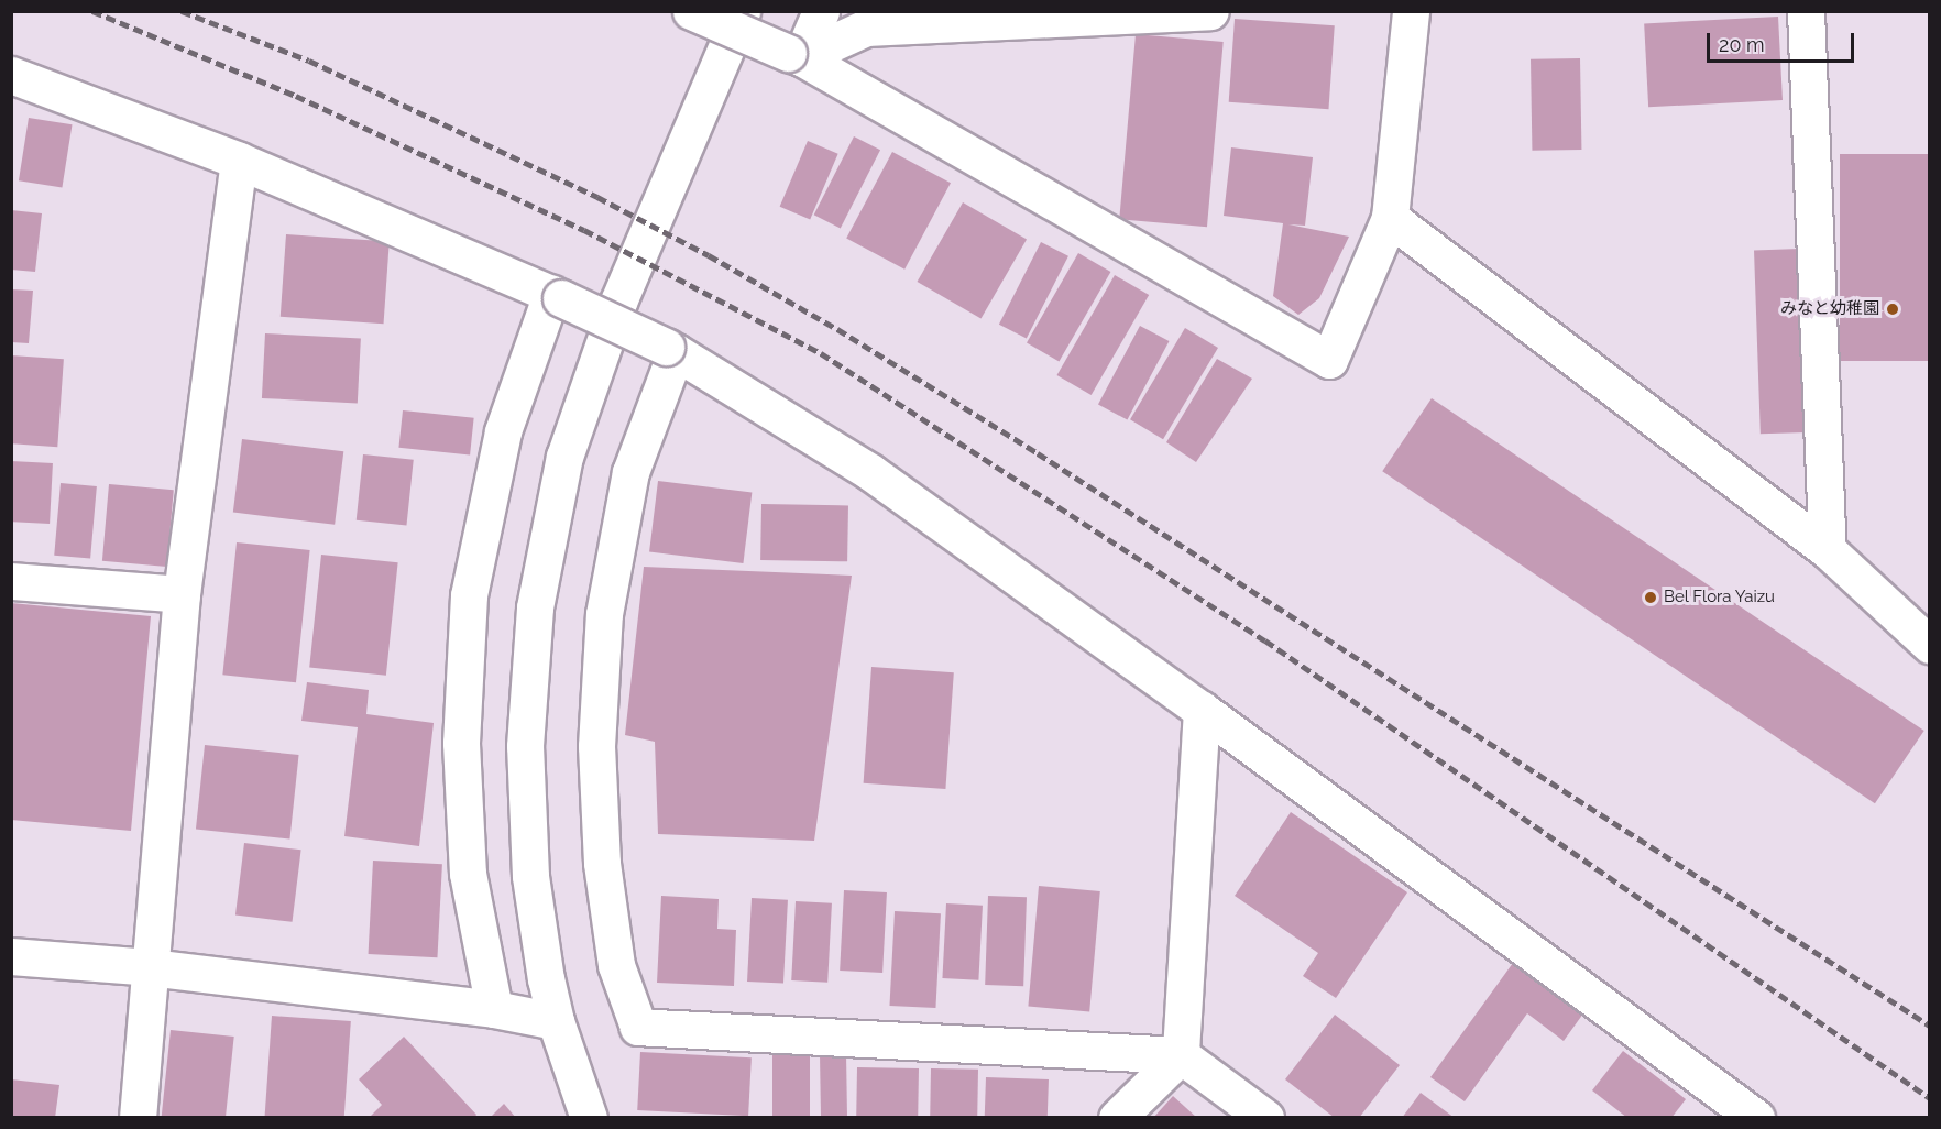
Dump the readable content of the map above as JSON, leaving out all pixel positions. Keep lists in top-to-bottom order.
{
  "places": ["みなと幼稚園", "Bel Flora Yaizu"],
  "scale_bar": "20 m"
}
